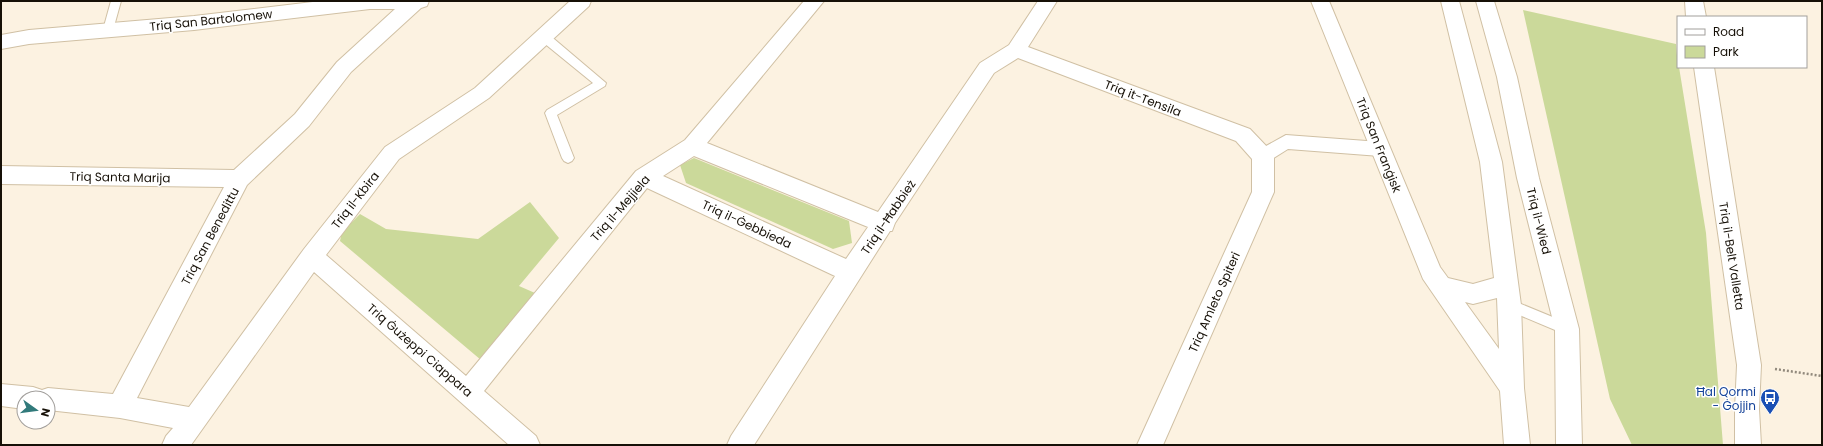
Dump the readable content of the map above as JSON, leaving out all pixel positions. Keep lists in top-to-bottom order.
{
  "streets": {
    "street": [
      "Triq San Bartolomew",
      "Triq it-Tensila",
      "Triq San Franġisk",
      "Triq Santa Marija",
      "Triq il-Kbira",
      "Triq il-Mejjiela",
      "Triq il-Ħabbież",
      "Triq il-Wied",
      "Triq il-Ġebbieda",
      "Triq San Benedittu",
      "Triq il-Belt Valletta",
      "Triq Amleto Spiteri",
      "Triq Ġużeppi Ciappara"
    ]
  },
  "crossings": [
    ["Triq San Bartolomew", "Triq San Benedittu"],
    ["Triq it-Tensila", "Triq il-Ħabbież"],
    ["Triq it-Tensila", "Triq Amleto Spiteri"],
    ["Triq Santa Marija", "Triq San Benedittu"],
    ["Triq il-Kbira", "Triq Ġużeppi Ciappara"],
    ["Triq il-Mejjiela", "Triq il-Ġebbieda"],
    ["Triq il-Mejjiela", "Triq Ġużeppi Ciappara"],
    ["Triq il-Ħabbież", "Triq il-Ġebbieda"]
  ],
  "places": {
    "bus stop": ["Ħal Qormi - Ġojjin"]
  },
  "legend": ["Road", "Park"],
  "north": "right"
}
